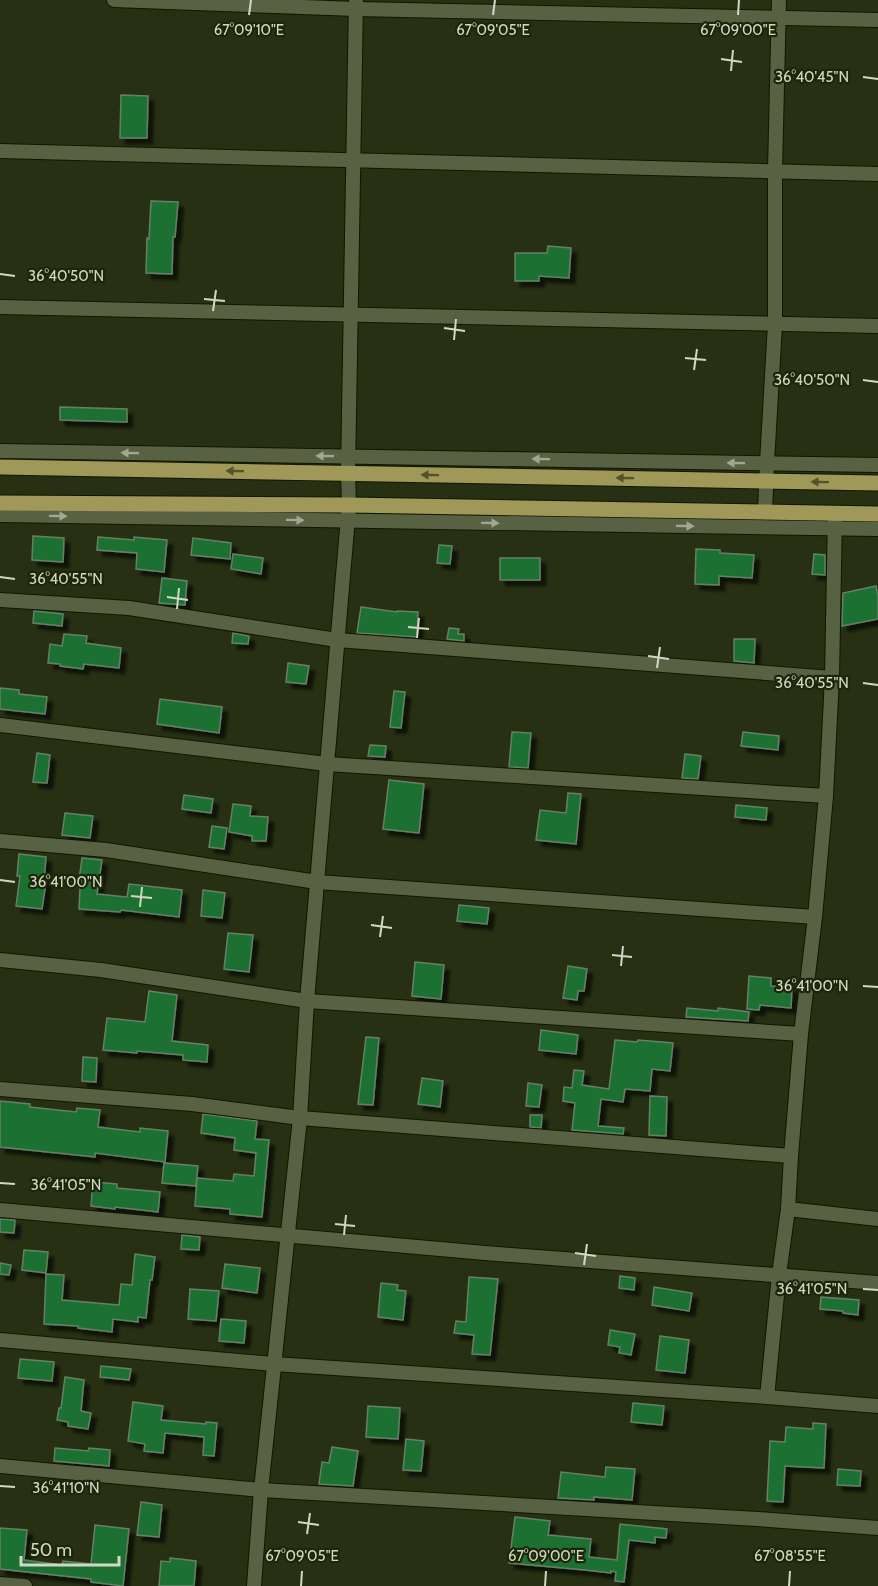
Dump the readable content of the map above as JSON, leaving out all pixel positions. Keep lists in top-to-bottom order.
{
  "scale_bar": "50 m",
  "coordinates": [
    "67°09'10\"E",
    "67°09'05\"E",
    "67°09'00\"E",
    "36°40'45\"N",
    "36°40'50\"N",
    "36°40'55\"N",
    "36°41'00\"N",
    "36°41'05\"N",
    "36°41'10\"N",
    "67°08'55\"E"
  ]
}
